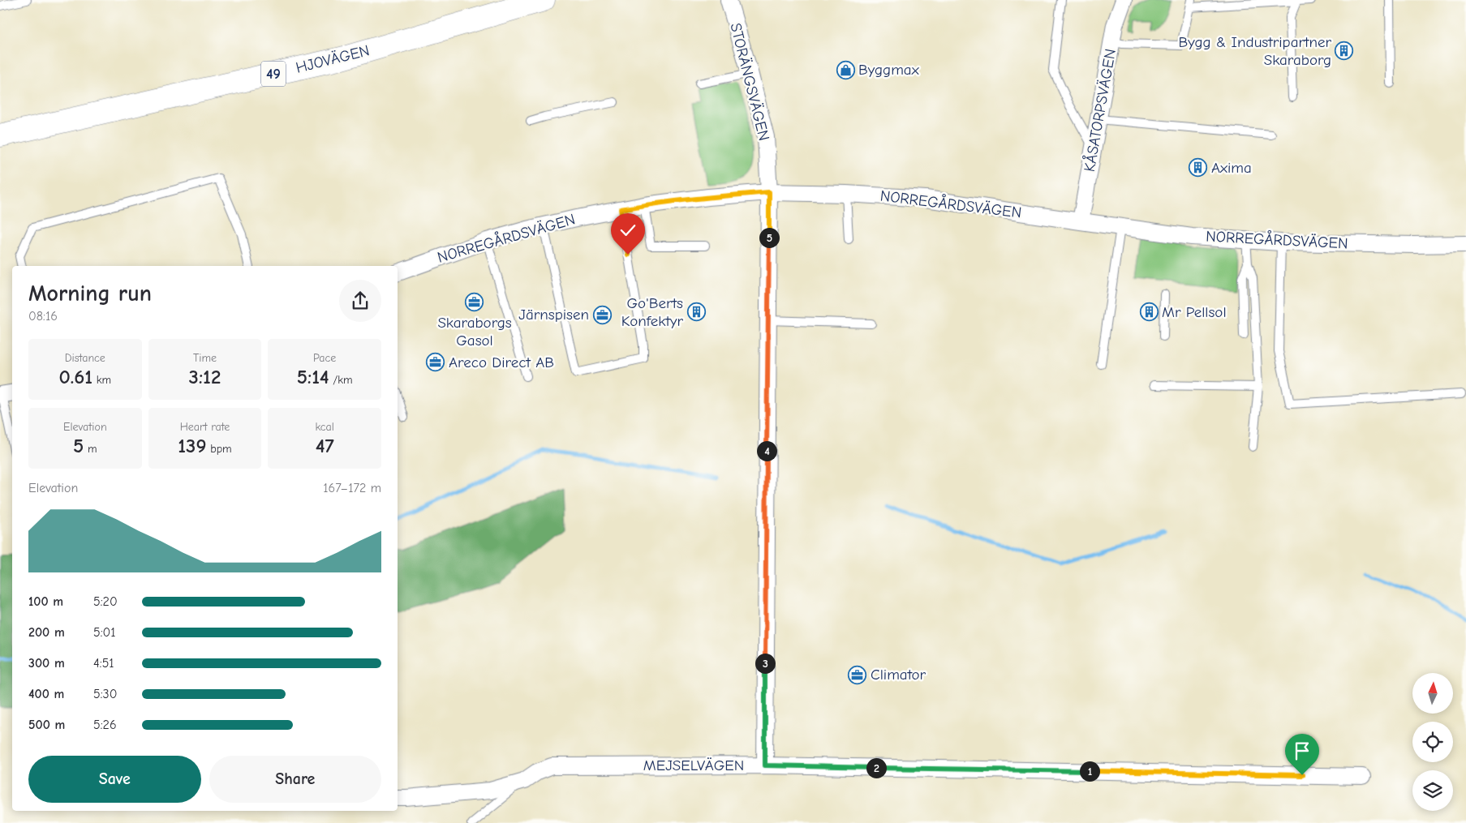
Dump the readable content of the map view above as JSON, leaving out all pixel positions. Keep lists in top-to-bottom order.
{
  "streets": {
    "main road": ["HJOVÄGEN", "49"],
    "street": [
      "STORÄNGSVÄGEN",
      "KÅSATORPSVÄGEN",
      "NORREGÅRDSVÄGEN",
      "MEJSELVÄGEN"
    ]
  },
  "crossings": [
    ["STORÄNGSVÄGEN", "NORREGÅRDSVÄGEN"],
    ["STORÄNGSVÄGEN", "MEJSELVÄGEN"],
    ["KÅSATORPSVÄGEN", "NORREGÅRDSVÄGEN"]
  ],
  "places": {
    "building": [
      "Bygg & Industripartner Skaraborg",
      "Axima",
      "Go'Berts Konfektyr",
      "Mr Pellsol"
    ],
    "shop": ["Byggmax"],
    "office": [
      "Skaraborgs Gasol",
      "Järnspisen",
      "Areco Direct AB",
      "Climator"
    ]
  },
  "north": "top",
  "page": {
    "pins": [
      "5",
      "4",
      "3",
      "2",
      "1"
    ],
    "heading": ["Morning run", "08:16"],
    "stats": [
      ["Distance", "0.61 km"],
      ["Time", "3:12"],
      ["Pace", "5:14 /km"],
      ["Elevation", "5 m"],
      ["Heart rate", "139 bpm"],
      ["kcal", "47"]
    ],
    "chart": ["Elevation", "167–172 m"],
    "list": [
      {
        "name": "100 m",
        "note": "5:20"
      },
      {
        "name": "200 m",
        "note": "5:01"
      },
      {
        "name": "300 m",
        "note": "4:51"
      },
      {
        "name": "400 m",
        "note": "5:30"
      },
      {
        "name": "500 m",
        "note": "5:26"
      }
    ],
    "buttons": ["Save", "Share"]
  }
}
